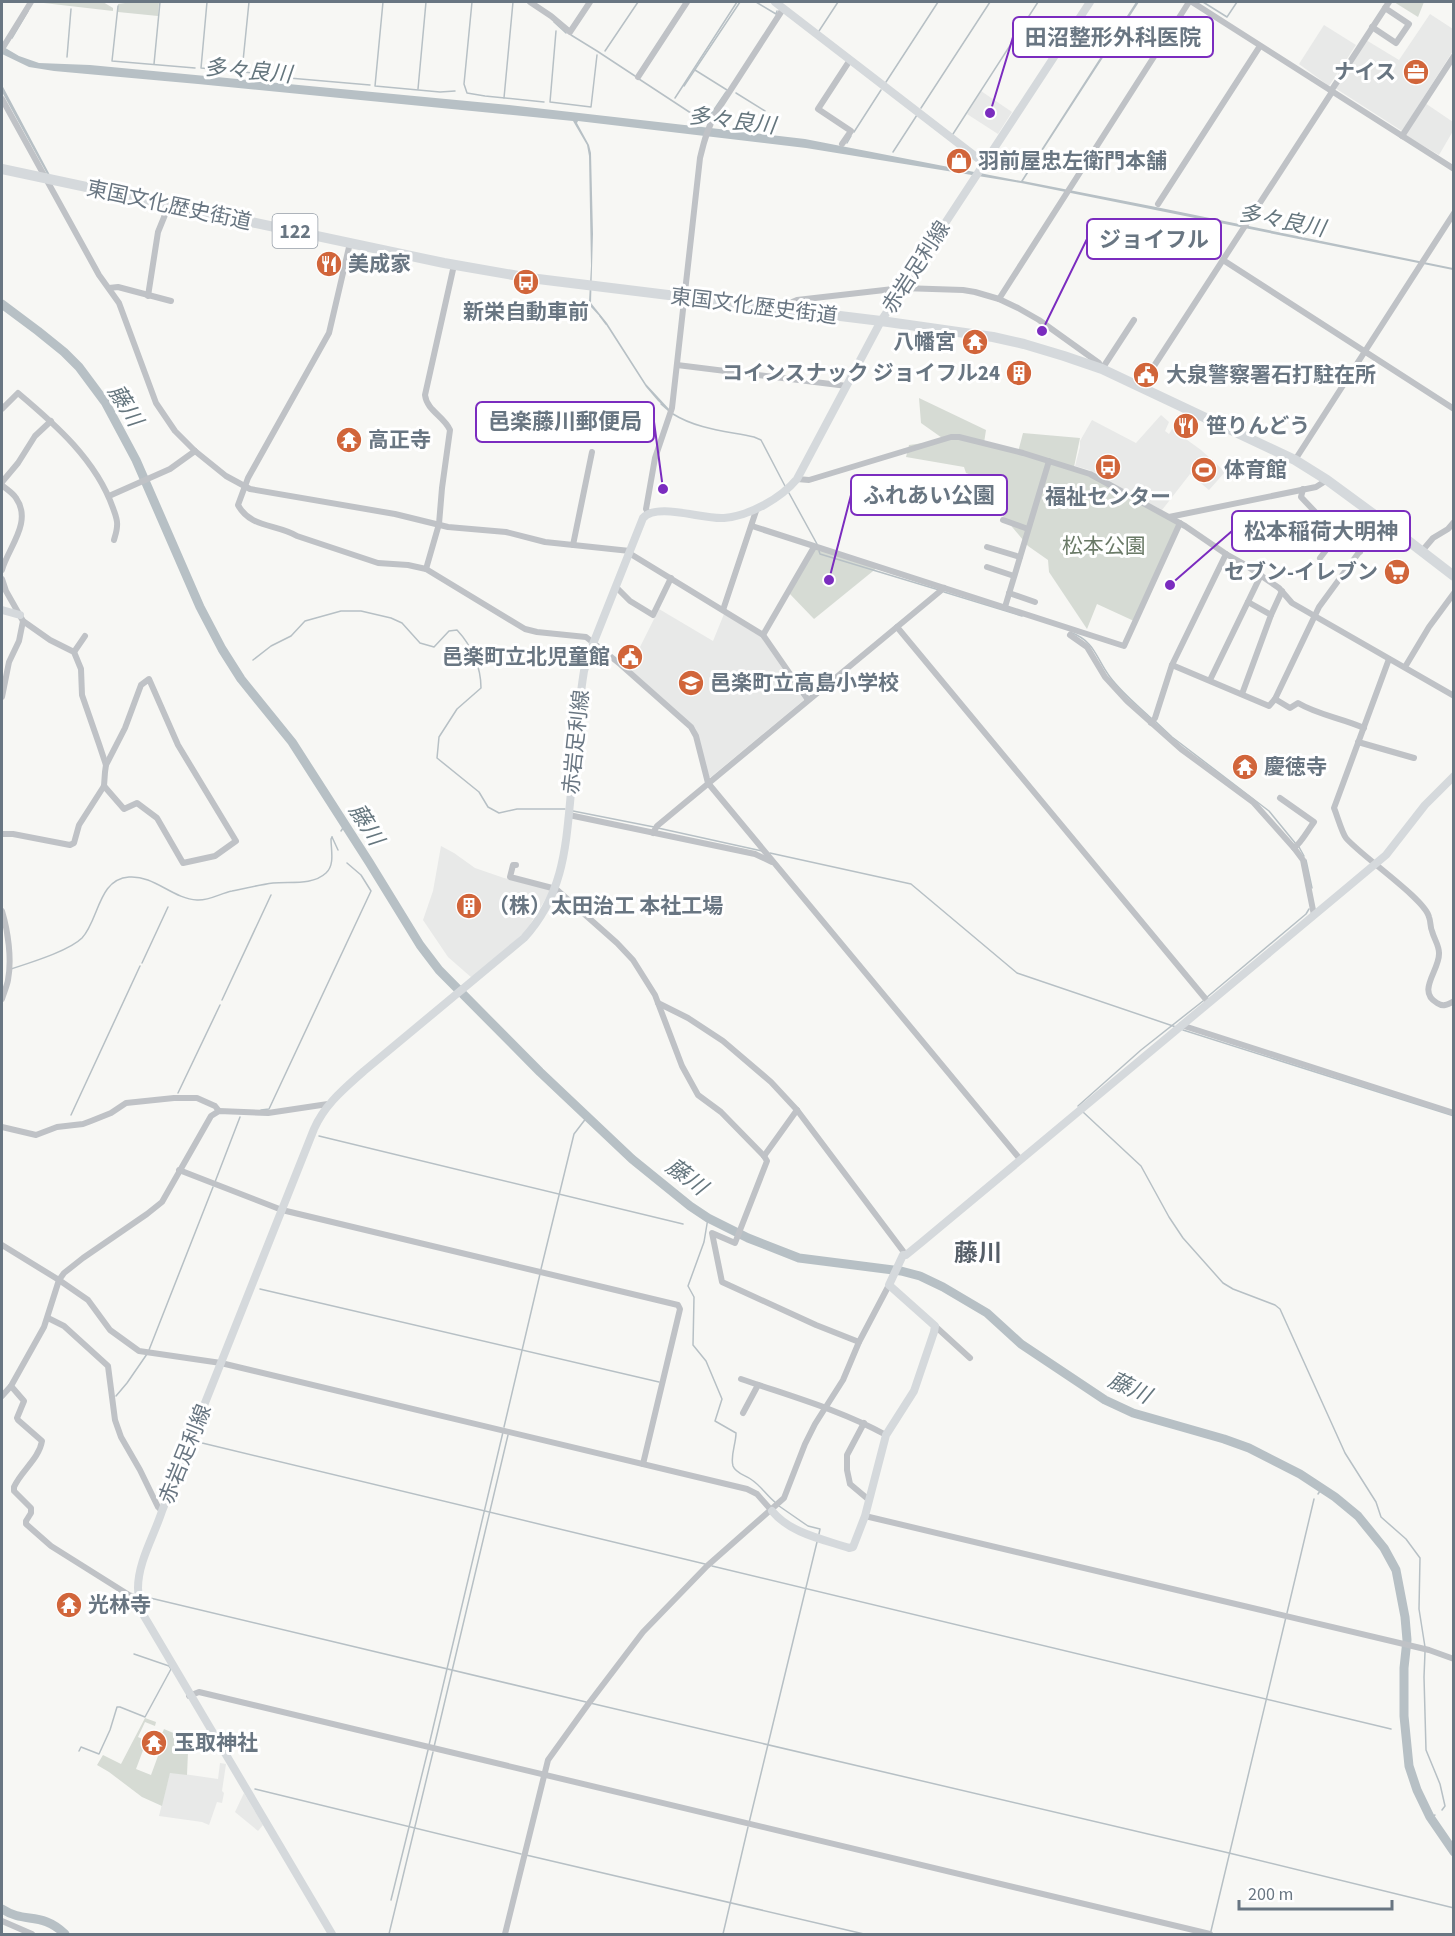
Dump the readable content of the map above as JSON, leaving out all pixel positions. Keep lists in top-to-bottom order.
{
  "streets": {
    "highway": ["東国文化歴史街道", "122"],
    "main road": ["赤岩足利線"]
  },
  "crossings": [
    ["東国文化歴史街道", "赤岩足利線"]
  ],
  "districts": ["藤川"],
  "water": ["多々良川", "藤川"],
  "parks": ["松本公園"],
  "places": {
    "office": ["ナイス"],
    "other": [
      "田沼整形外科医院",
      "ジョイフル",
      "邑楽藤川郵便局",
      "ふれあい公園",
      "松本稲荷大明神"
    ],
    "shop": ["羽前屋忠左衛門本舗"],
    "restaurant": ["美成家", "笹りんどう"],
    "bus stop": ["新栄自動車前", "福祉センター"],
    "temple": [
      "八幡宮",
      "高正寺",
      "慶徳寺",
      "光林寺",
      "玉取神社"
    ],
    "building": ["コインスナック ジョイフル24", "（株）太田治工 本社工場"],
    "public building": ["大泉警察署石打駐在所", "邑楽町立北児童館"],
    "sports": ["体育館"],
    "supermarket": ["セブン-イレブン"],
    "school or university": ["邑楽町立高島小学校"]
  },
  "scale_bar": "200 m"
}
